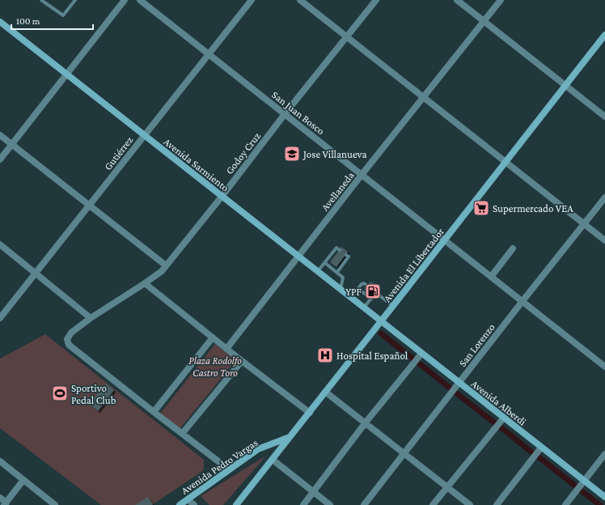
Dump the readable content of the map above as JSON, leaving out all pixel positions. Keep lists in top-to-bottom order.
{
  "streets": {
    "main road": [
      "Avenida Sarmiento",
      "Avenida El Libertador",
      "Avenida Alberdi",
      "Avenida Pedro Vargas"
    ],
    "street": [
      "San Juan Bosco",
      "Gutiérrez",
      "Godoy Cruz",
      "Avellaneda",
      "San Lorenzo"
    ]
  },
  "crossings": [
    ["San Juan Bosco", "Gutiérrez"],
    ["San Juan Bosco", "Godoy Cruz"],
    ["San Juan Bosco", "Avellaneda"],
    ["San Juan Bosco", "Avenida El Libertador"],
    ["San Juan Bosco", "San Lorenzo"],
    ["Gutiérrez", "Avenida Sarmiento"],
    ["Godoy Cruz", "Avenida Sarmiento"],
    ["Avenida Sarmiento", "Avellaneda"],
    ["Avenida Sarmiento", "Avenida El Libertador"],
    ["Avenida Sarmiento", "Avenida Alberdi"],
    ["Avenida El Libertador", "Avenida Alberdi"],
    ["Avenida El Libertador", "Avenida Pedro Vargas"],
    ["San Lorenzo", "Avenida Alberdi"]
  ],
  "parks": ["Plaza Rodolfo Castro Toro"],
  "places": {
    "school or university": ["Jose Villanueva"],
    "supermarket": ["Supermercado VEA"],
    "fuel station": ["YPF"],
    "hospital": ["Hospital Español"],
    "sports": ["Sportivo Pedal Club"]
  },
  "scale_bar": "100 m"
}
